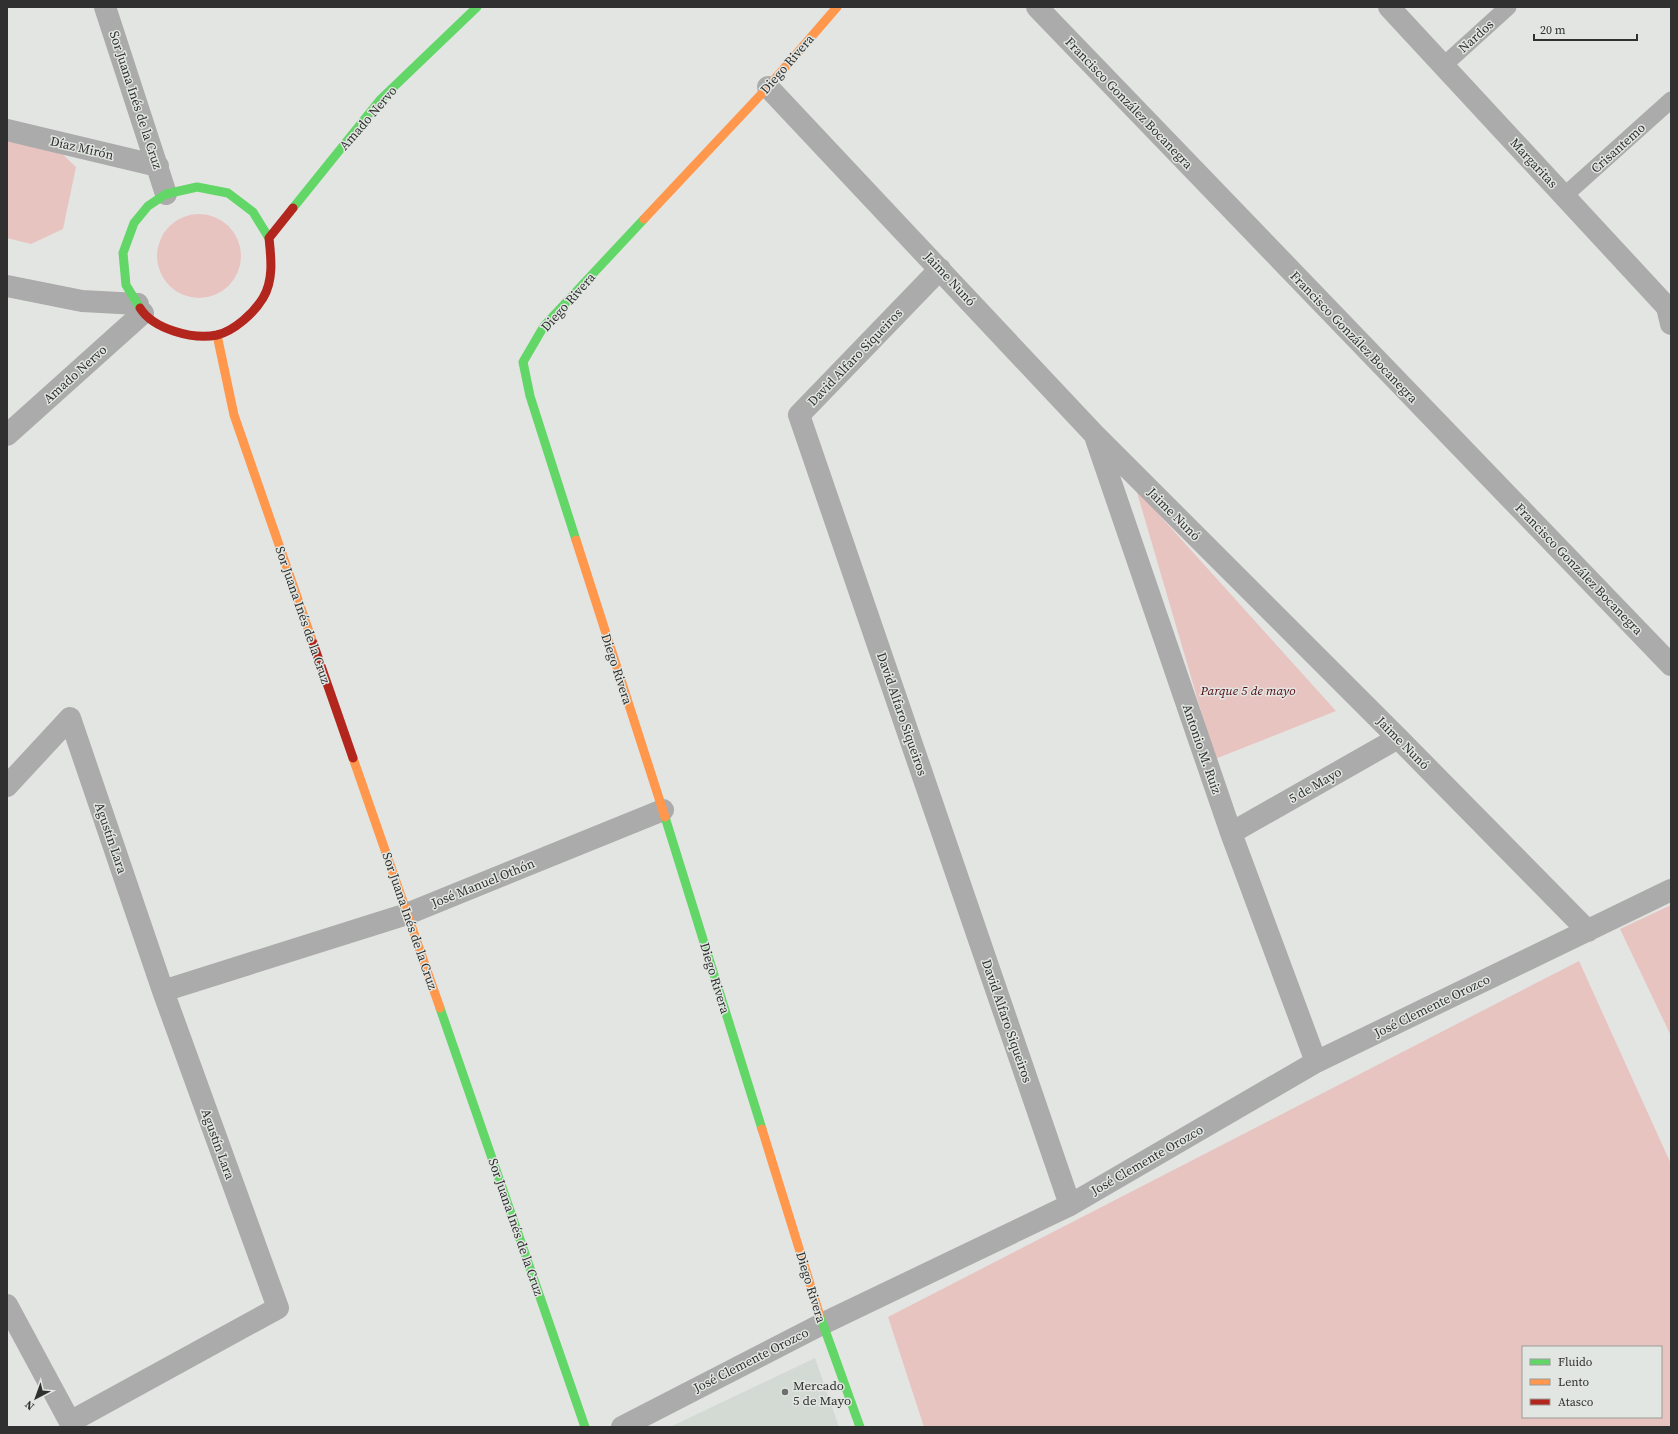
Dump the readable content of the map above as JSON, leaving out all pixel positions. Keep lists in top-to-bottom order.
{
  "streets": {
    "main road": ["Diego Rivera", "Sor Juana Inés de la Cruz", "Amado Nervo"],
    "street": [
      "Francisco González Bocanegra",
      "Díaz Mirón",
      "Margaritas",
      "Jaime Nunó",
      "David Alfaro Siqueiros",
      "Antonio M. Ruiz",
      "5 de Mayo",
      "Agustín Lara",
      "José Manuel Othón",
      "José Clemente Orozco"
    ],
    "lane": ["Nardos", "Crisantemo"]
  },
  "crossings": [
    ["Nardos", "Margaritas"],
    ["Diego Rivera", "Jaime Nunó"],
    ["Diego Rivera", "José Manuel Othón"],
    ["Diego Rivera", "José Clemente Orozco"],
    ["Sor Juana Inés de la Cruz", "Díaz Mirón"],
    ["Sor Juana Inés de la Cruz", "José Manuel Othón"],
    ["Crisantemo", "Margaritas"],
    ["Jaime Nunó", "David Alfaro Siqueiros"],
    ["Jaime Nunó", "Antonio M. Ruiz"],
    ["Jaime Nunó", "5 de Mayo"],
    ["Jaime Nunó", "José Clemente Orozco"],
    ["David Alfaro Siqueiros", "José Clemente Orozco"],
    ["Antonio M. Ruiz", "5 de Mayo"],
    ["Antonio M. Ruiz", "José Clemente Orozco"],
    ["Agustín Lara", "José Manuel Othón"]
  ],
  "parks": ["Parque 5 de mayo"],
  "places": ["Mercado 5 de Mayo"],
  "legend": ["Fluido", "Lento", "Atasco"],
  "scale_bar": "20 m",
  "north": "bottom left"
}
